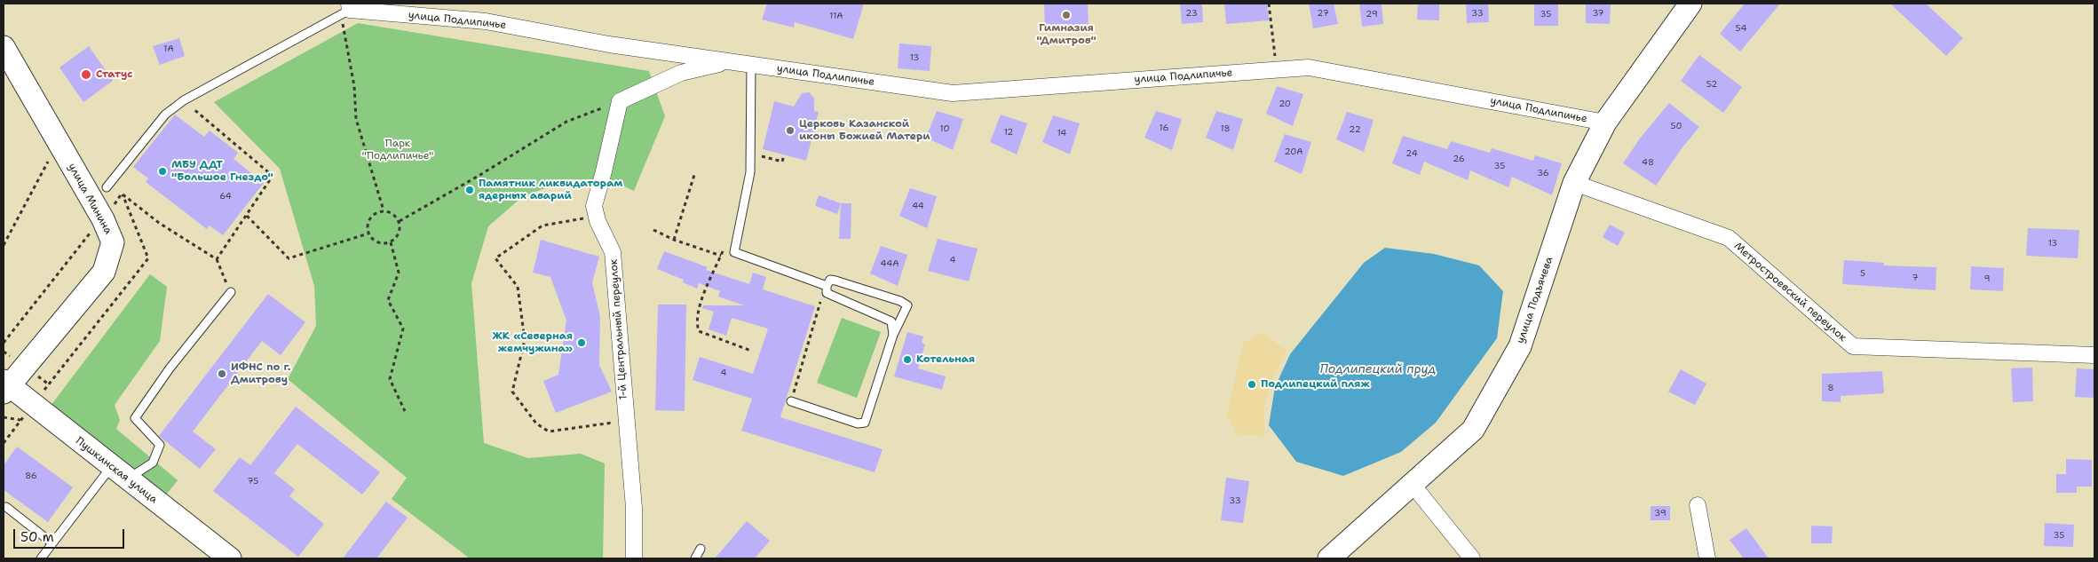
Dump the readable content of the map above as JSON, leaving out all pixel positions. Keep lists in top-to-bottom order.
{
  "streets": {
    "main road": ["улица Минина", "улица Подъячева", "Пушкинская улица"],
    "street": ["улица Подлипичье", "Метростроевский переулок", "1-й Центральный переулок"]
  },
  "crossings": [
    ["улица Подлипичье", "улица Подъячева"],
    ["улица Минина", "Пушкинская улица"],
    ["Метростроевский переулок", "улица Подъячева"]
  ],
  "water": ["Подлипецкий пруд"],
  "parks": ["Парк \"Подлипичье\""],
  "places": [
    "Гимназия \"Дмитров\"",
    "Статус",
    "Церковь Казанской иконы Божией Матери",
    "МБУ ДДТ \"Большое Гнездо\"",
    "Памятник ликвидаторам ядерных аварий",
    "ЖК «Северная жемчужина»",
    "Котельная",
    "ИФНС по г. Дмитрову",
    "Подлипецкий пляж"
  ],
  "house_numbers": [
    "23",
    "27",
    "33",
    "37",
    "29",
    "35",
    "11А",
    "54",
    "1А",
    "13",
    "52",
    "20",
    "50",
    "16",
    "10",
    "18",
    "22",
    "12",
    "14",
    "20А",
    "24",
    "26",
    "48",
    "35",
    "36",
    "64",
    "44",
    "13",
    "4",
    "44А",
    "5",
    "7",
    "9",
    "4",
    "8",
    "86",
    "75",
    "33",
    "39",
    "35"
  ],
  "scale_bar": "50 m"
}
